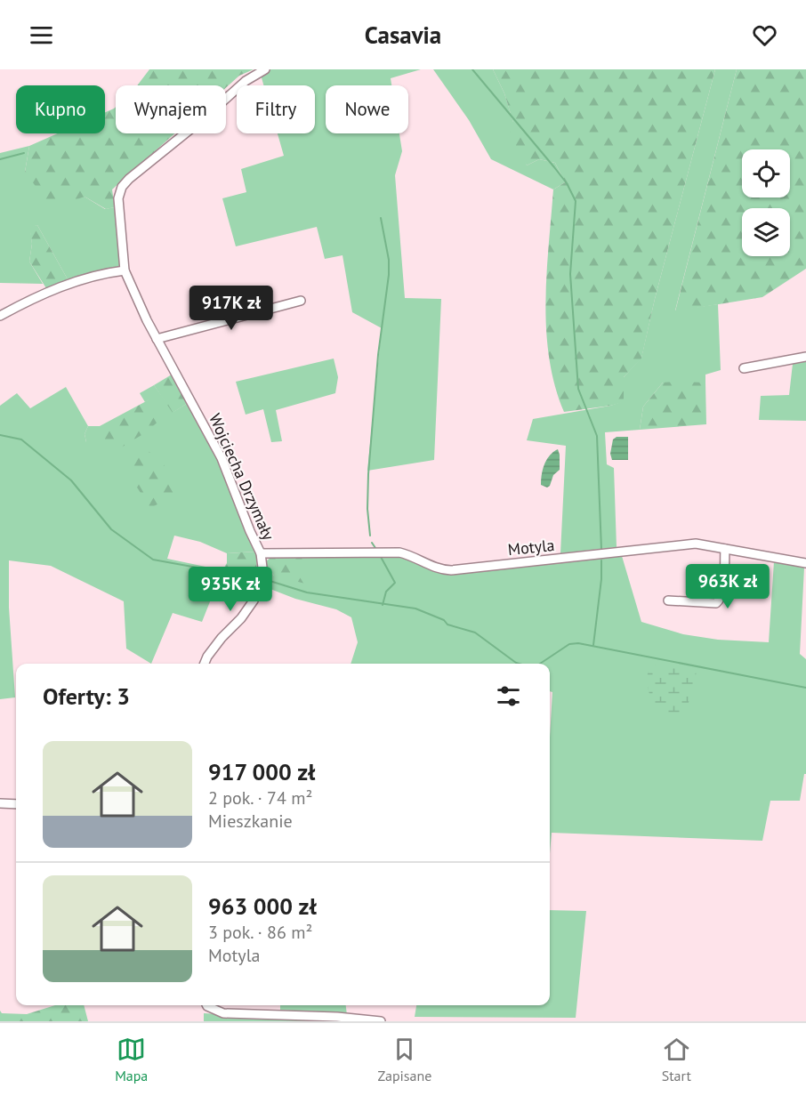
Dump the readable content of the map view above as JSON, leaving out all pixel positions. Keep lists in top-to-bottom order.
{
  "streets": {
    "street": ["Wojciecha Drzymały", "Motyla"]
  },
  "crossings": [
    ["Wojciecha Drzymały", "Motyla"]
  ],
  "page": {
    "header": "Casavia",
    "chip": [
      "Kupno",
      "Wynajem",
      "Filtry",
      "Nowe"
    ],
    "price": ["917K zł", "963K zł", "935K zł"],
    "heading": "Oferty: 3",
    "list": [
      {
        "name": "917 000 zł",
        "note": "2 pok. · 74 m² · Mieszkanie"
      },
      {
        "name": "963 000 zł",
        "note": "3 pok. · 86 m² · Motyla"
      }
    ],
    "tabs": ["Mapa", "Zapisane", "Start"]
  }
}
